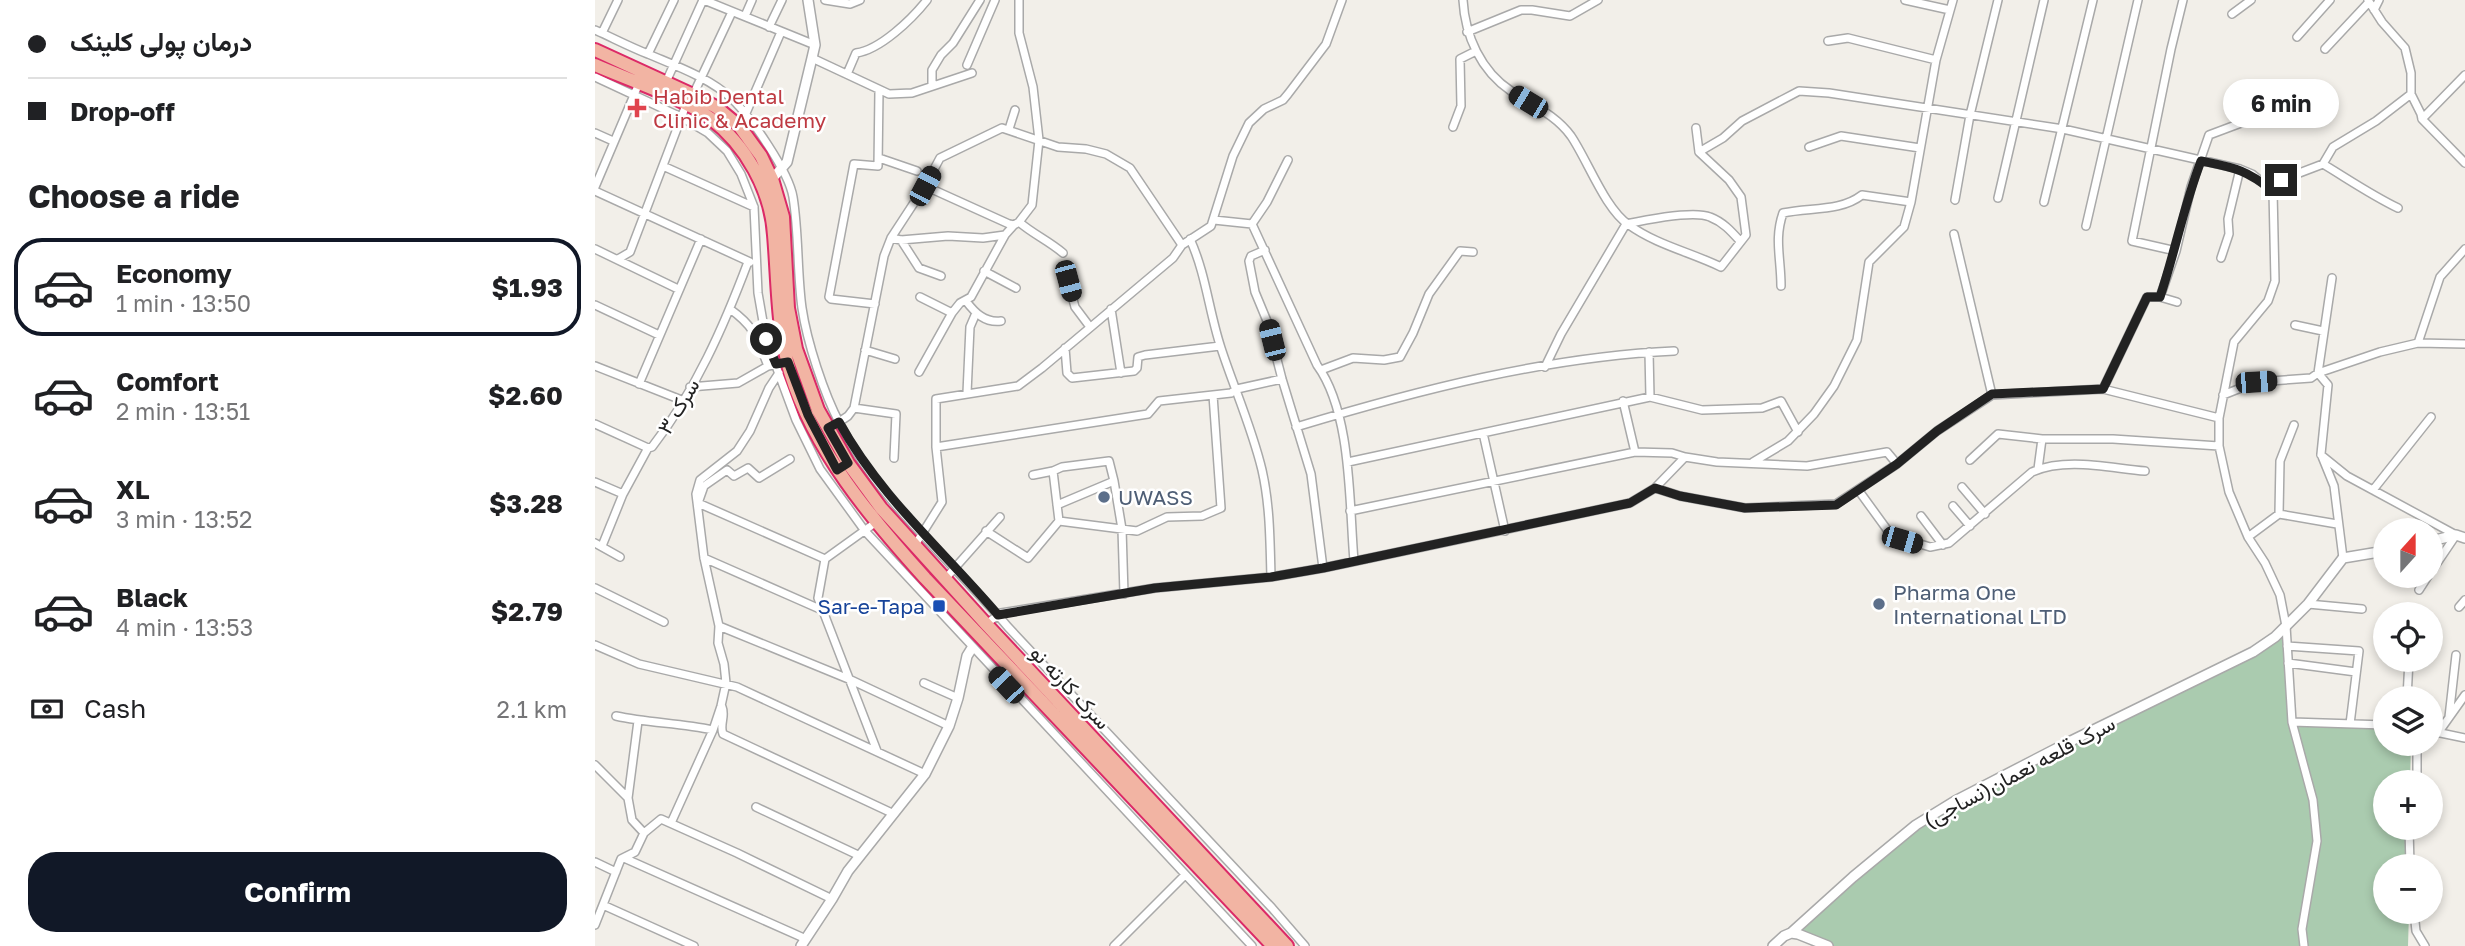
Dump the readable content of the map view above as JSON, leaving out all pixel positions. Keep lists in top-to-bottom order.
{
  "streets": {
    "highway": ["سرک کارته نو"],
    "street": ["سرک ۳", "سرک قلعه نعمان(نساجی)"]
  },
  "places": {
    "health": ["Habib Dental Clinic & Academy"],
    "other": ["UWASS", "Pharma One International LTD"],
    "transit": ["Sar-e-Tapa"]
  },
  "north": "top",
  "page": {
    "banner": ["درمان پولی کلینک", "Drop-off"],
    "bubble": "6 min",
    "heading": "Choose a ride",
    "list": [
      {
        "name": "Economy",
        "note": "1 min · 13:50",
        "value": "$1.93"
      },
      {
        "name": "Comfort",
        "note": "2 min · 13:51",
        "value": "$2.60"
      },
      {
        "name": "XL",
        "note": "3 min · 13:52",
        "value": "$3.28"
      },
      {
        "name": "Black",
        "note": "4 min · 13:53",
        "value": "$2.79"
      }
    ],
    "map_buttons": ["+", "−"],
    "pay": ["Cash", "2.1 km"],
    "buttons": "Confirm"
  }
}
